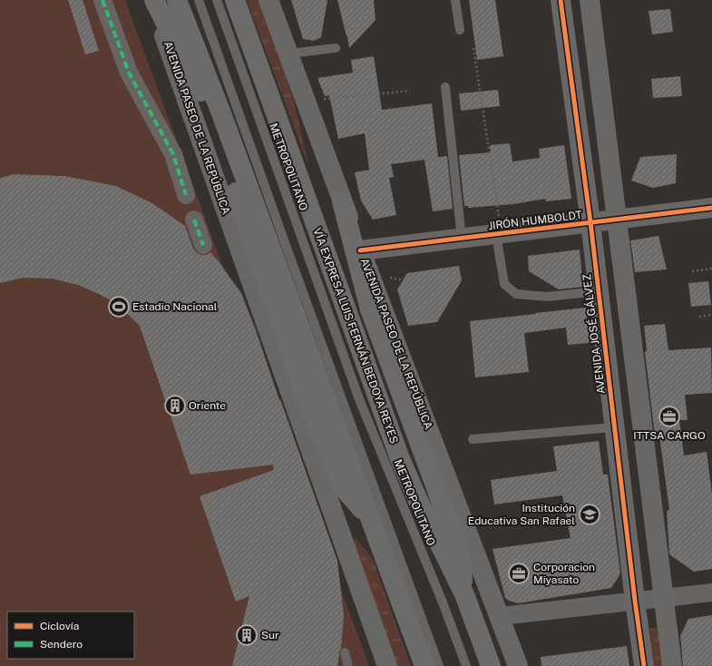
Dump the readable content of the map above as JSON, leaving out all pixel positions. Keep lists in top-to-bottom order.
{
  "streets": {
    "highway": ["VÍA EXPRESA LUIS FERNÁN BEDOYA REYES"],
    "street": ["AVENIDA PASEO DE LA REPÚBLICA", "JIRÓN HUMBOLDT", "AVENIDA JOSÉ GÁLVEZ"],
    "lane": ["METROPOLITANO"]
  },
  "crossings": [
    ["AVENIDA PASEO DE LA REPÚBLICA", "JIRÓN HUMBOLDT"],
    ["JIRÓN HUMBOLDT", "AVENIDA JOSÉ GÁLVEZ"]
  ],
  "places": {
    "sports": ["Estadio Nacional"],
    "building": ["Oriente", "Sur"],
    "office": ["ITTSA CARGO", "Corporacion Miyasato"],
    "school or university": ["Institución Educativa San Rafael"]
  },
  "legend": ["Ciclovía", "Sendero"]
}
